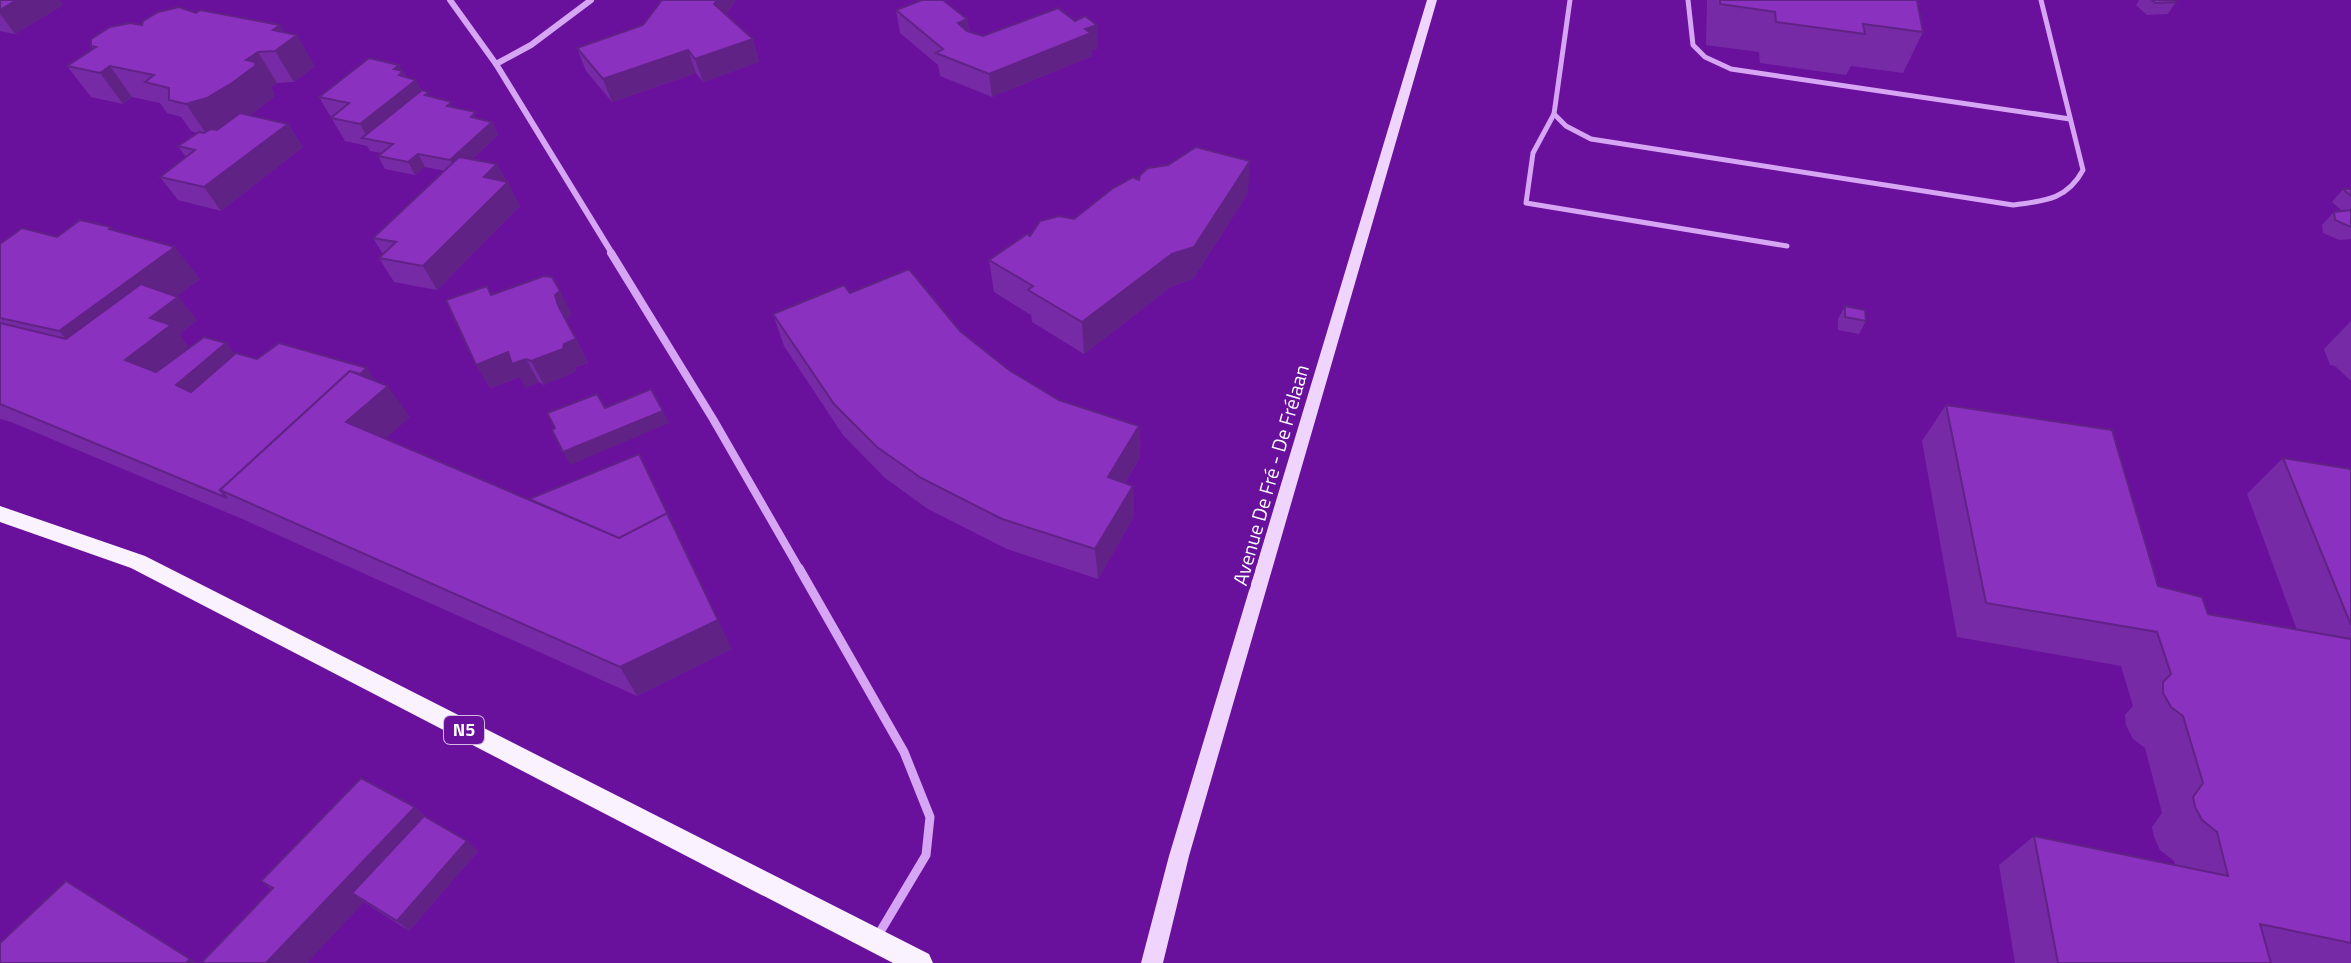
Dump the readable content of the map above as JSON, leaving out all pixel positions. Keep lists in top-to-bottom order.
{
  "streets": {
    "main road": ["Avenue De Fré - De Frélaan", "N5"]
  }
}
